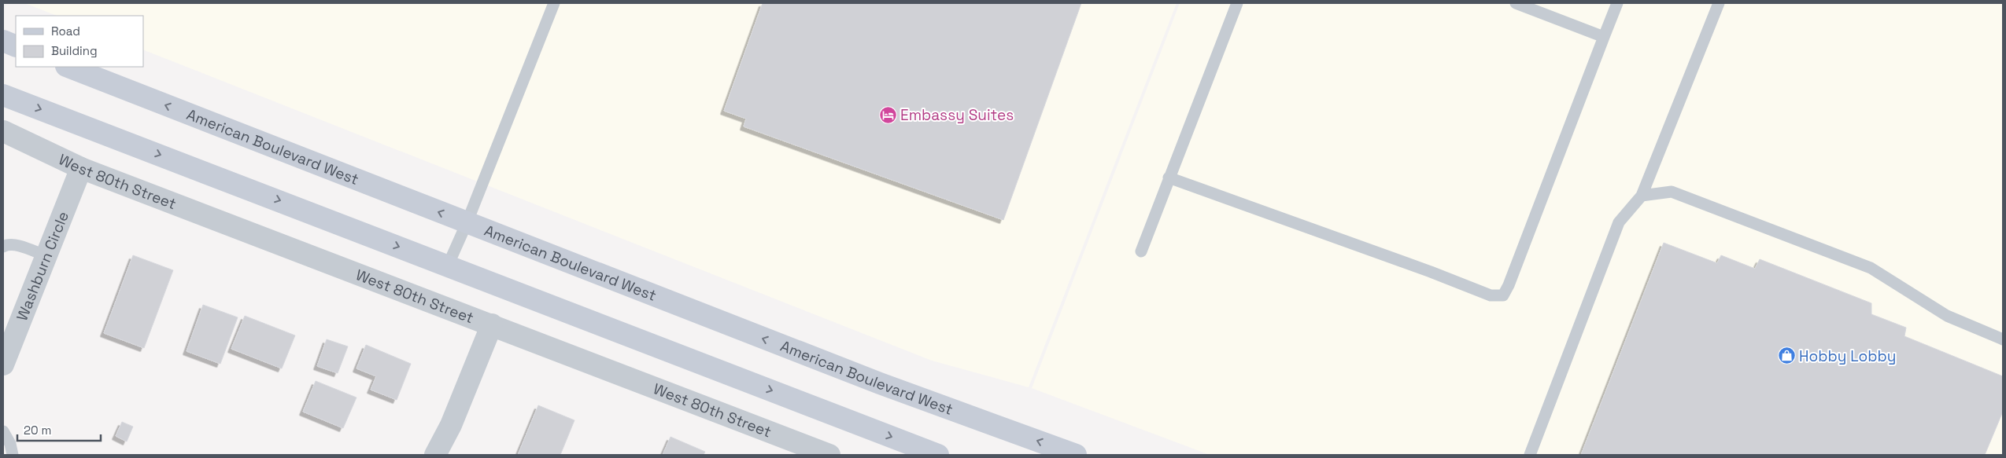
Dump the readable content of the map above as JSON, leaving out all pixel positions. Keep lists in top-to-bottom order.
{
  "streets": {
    "main road": ["American Boulevard West"],
    "street": ["West 80th Street", "Washburn Circle"]
  },
  "crossings": [
    ["West 80th Street", "Washburn Circle"]
  ],
  "places": {
    "hotel": ["Embassy Suites"],
    "shop": ["Hobby Lobby"]
  },
  "legend": ["Road", "Building"],
  "scale_bar": "20 m"
}
